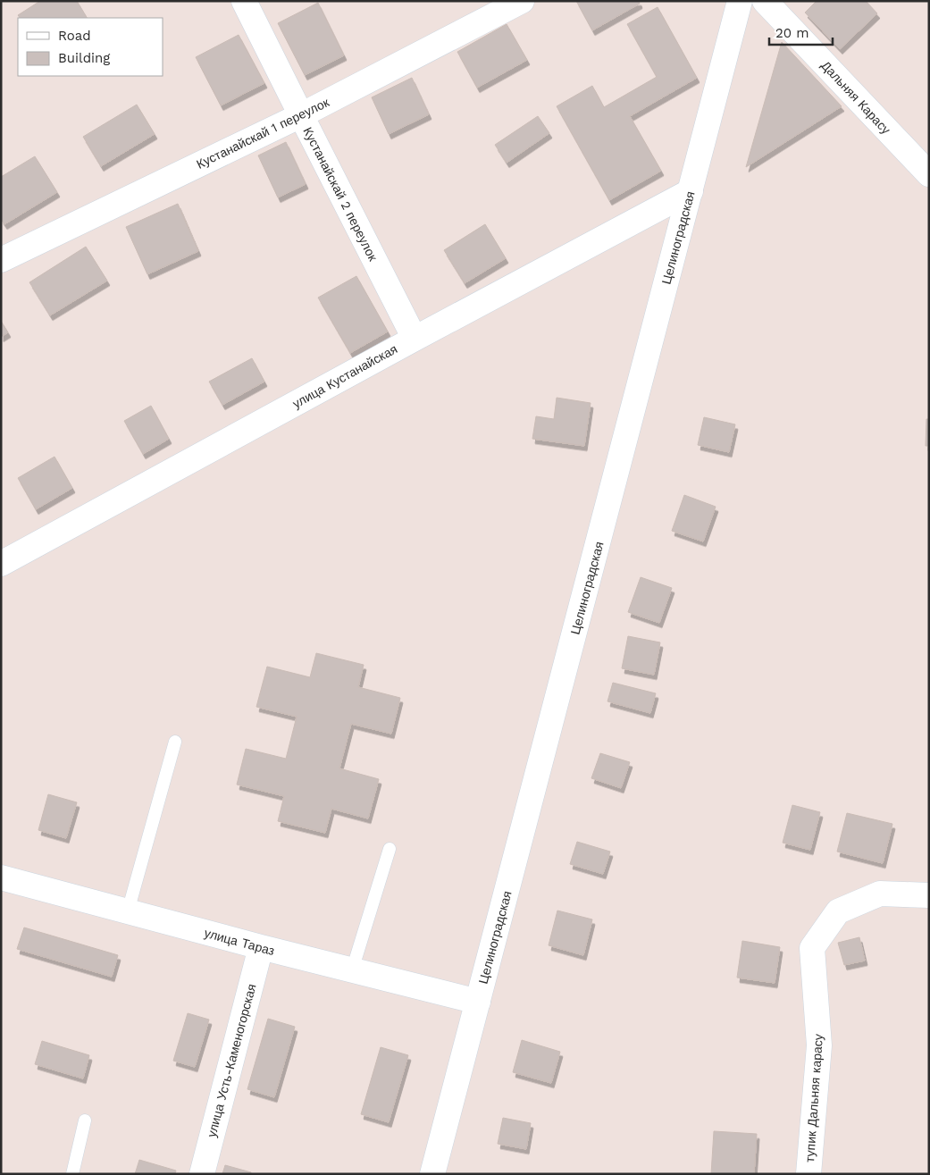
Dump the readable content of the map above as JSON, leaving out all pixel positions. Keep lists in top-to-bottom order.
{
  "streets": {
    "street": [
      "Дальняя Карасу",
      "Кустанайскай 1 переулок",
      "Кустанайскай 2 переулок",
      "Целиноградская",
      "улица Кустанайская",
      "улица Тараз",
      "улица Усть-Каменогорская",
      "тупик Дальняя карасу"
    ]
  },
  "crossings": [
    ["Кустанайскай 1 переулок", "Кустанайскай 2 переулок"],
    ["Кустанайскай 2 переулок", "улица Кустанайская"],
    ["Целиноградская", "улица Кустанайская"],
    ["Целиноградская", "улица Тараз"],
    ["улица Тараз", "улица Усть-Каменогорская"]
  ],
  "legend": ["Road", "Building"],
  "scale_bar": "20 m"
}
